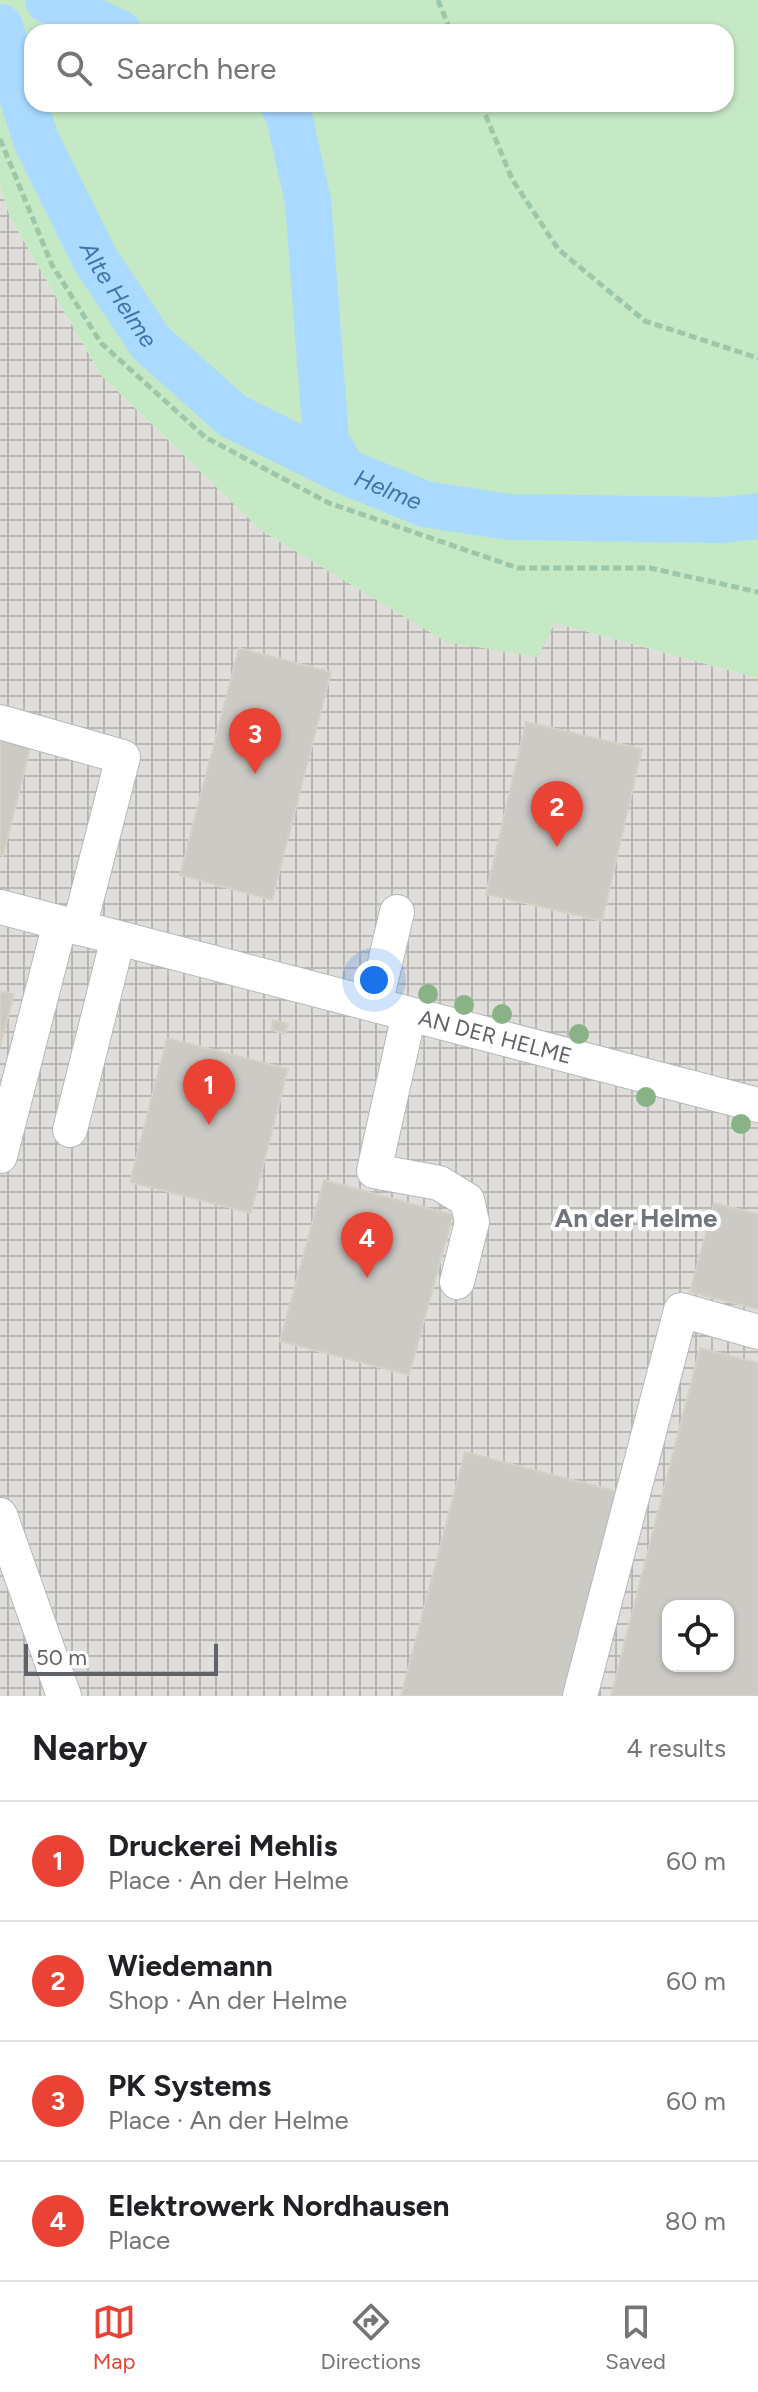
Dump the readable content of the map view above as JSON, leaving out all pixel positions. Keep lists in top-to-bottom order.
{
  "streets": {
    "street": ["AN DER HELME"]
  },
  "districts": ["An der Helme"],
  "water": ["Alte Helme", "Helme"],
  "scale_bar": "50 m",
  "page": {
    "search": "Search here",
    "pins": [
      "3",
      "2",
      "1",
      "4"
    ],
    "scale": "50 m",
    "heading": ["Nearby", "4 results"],
    "list": [
      {
        "mark": "1",
        "name": "Druckerei Mehlis",
        "note": "Place · An der Helme",
        "value": "60 m"
      },
      {
        "mark": "2",
        "name": "Wiedemann",
        "note": "Shop · An der Helme",
        "value": "60 m"
      },
      {
        "mark": "3",
        "name": "PK Systems",
        "note": "Place · An der Helme",
        "value": "60 m"
      },
      {
        "mark": "4",
        "name": "Elektrowerk Nordhausen",
        "note": "Place",
        "value": "80 m"
      }
    ],
    "nav": ["Map", "Directions", "Saved"]
  }
}
